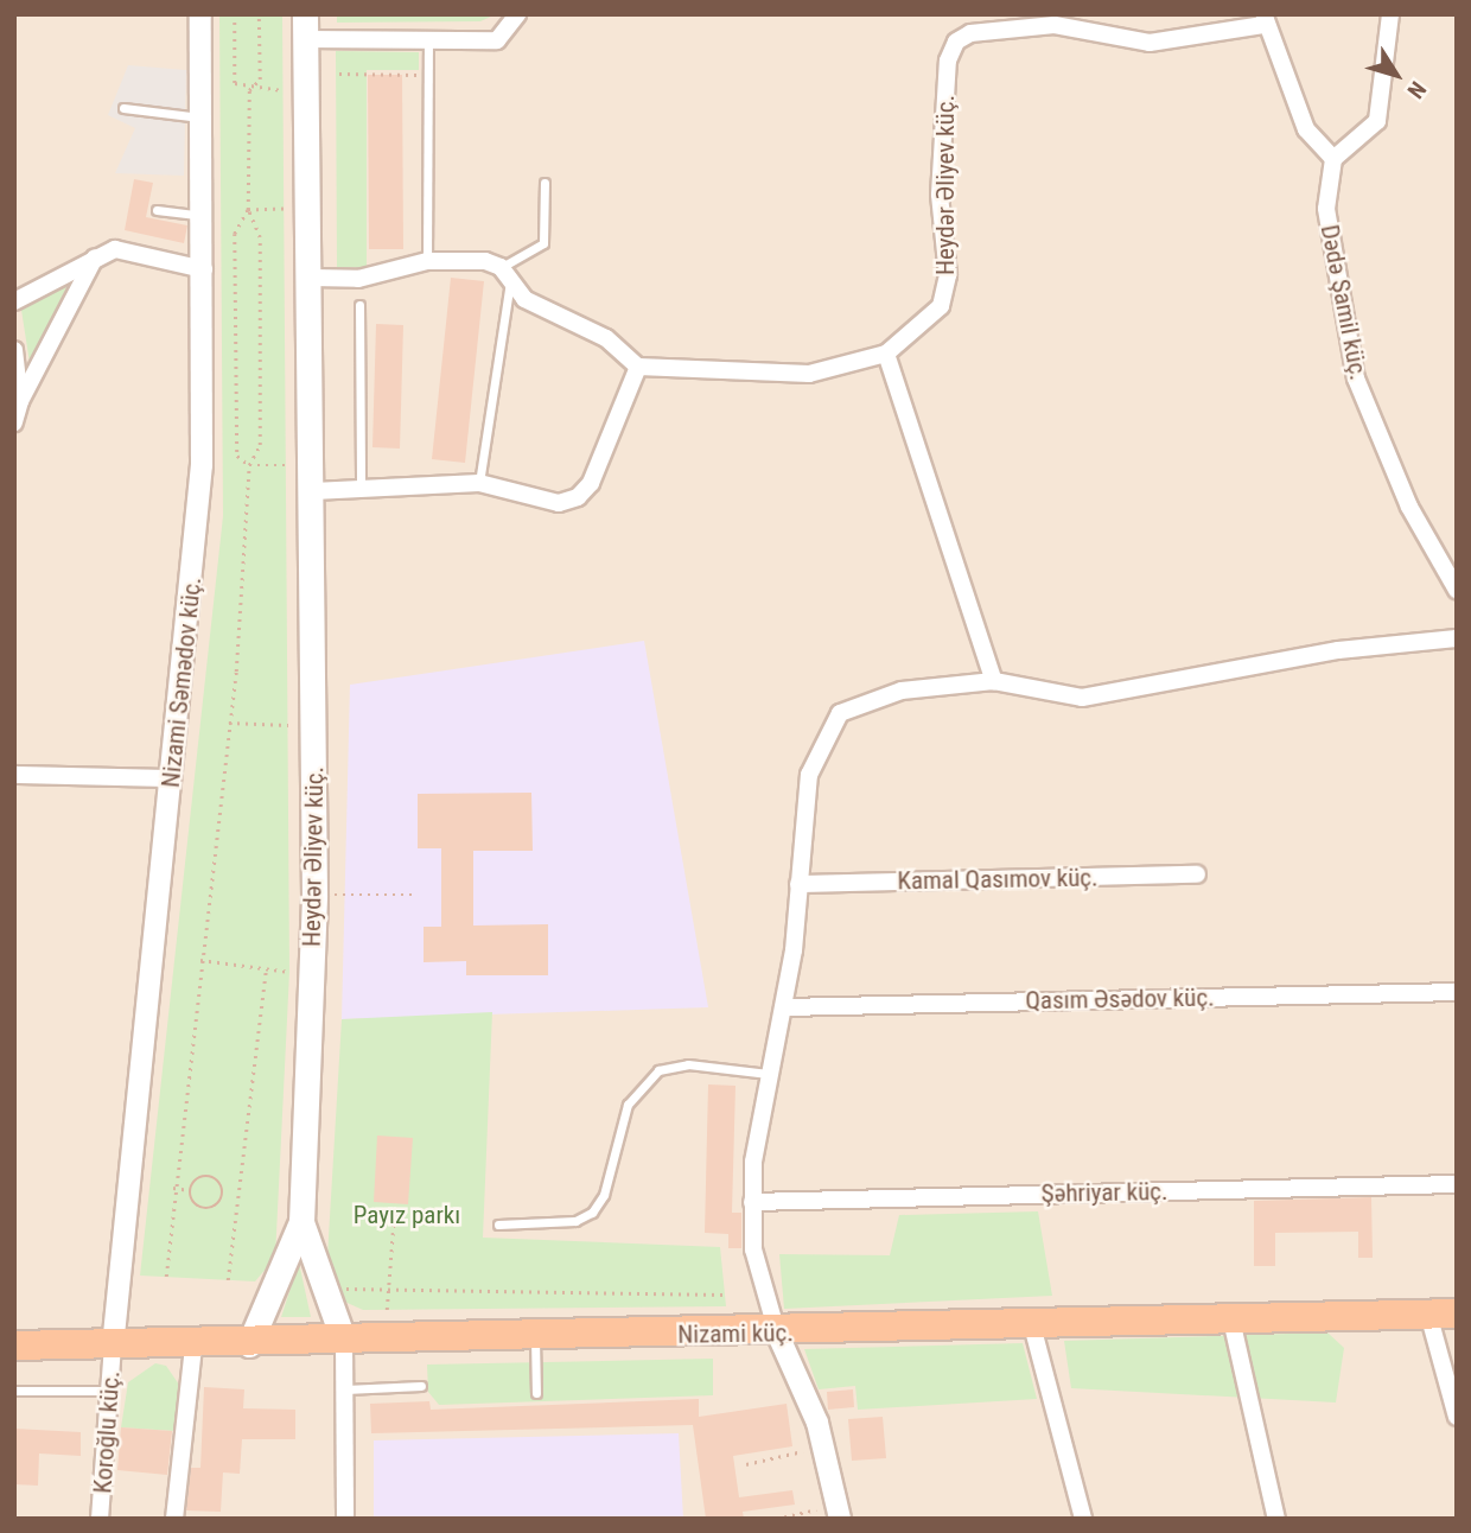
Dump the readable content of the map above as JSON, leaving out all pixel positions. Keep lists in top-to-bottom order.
{
  "streets": {
    "highway": ["Nizami küç."],
    "main road": ["Heydər Əliyev küç."],
    "street": [
      "Dədə Şamil küç.",
      "Nizami Səmədov küç.",
      "Kamal Qasımov küç.",
      "Qasım Əsədov küç.",
      "Şəhriyar küç.",
      "Koroğlu küç."
    ]
  },
  "crossings": [
    ["Nizami Səmədov küç.", "Nizami küç."],
    ["Nizami Səmədov küç.", "Koroğlu küç."],
    ["Nizami küç.", "Koroğlu küç."]
  ],
  "parks": ["Payız parkı"],
  "north": "bottom right"
}
